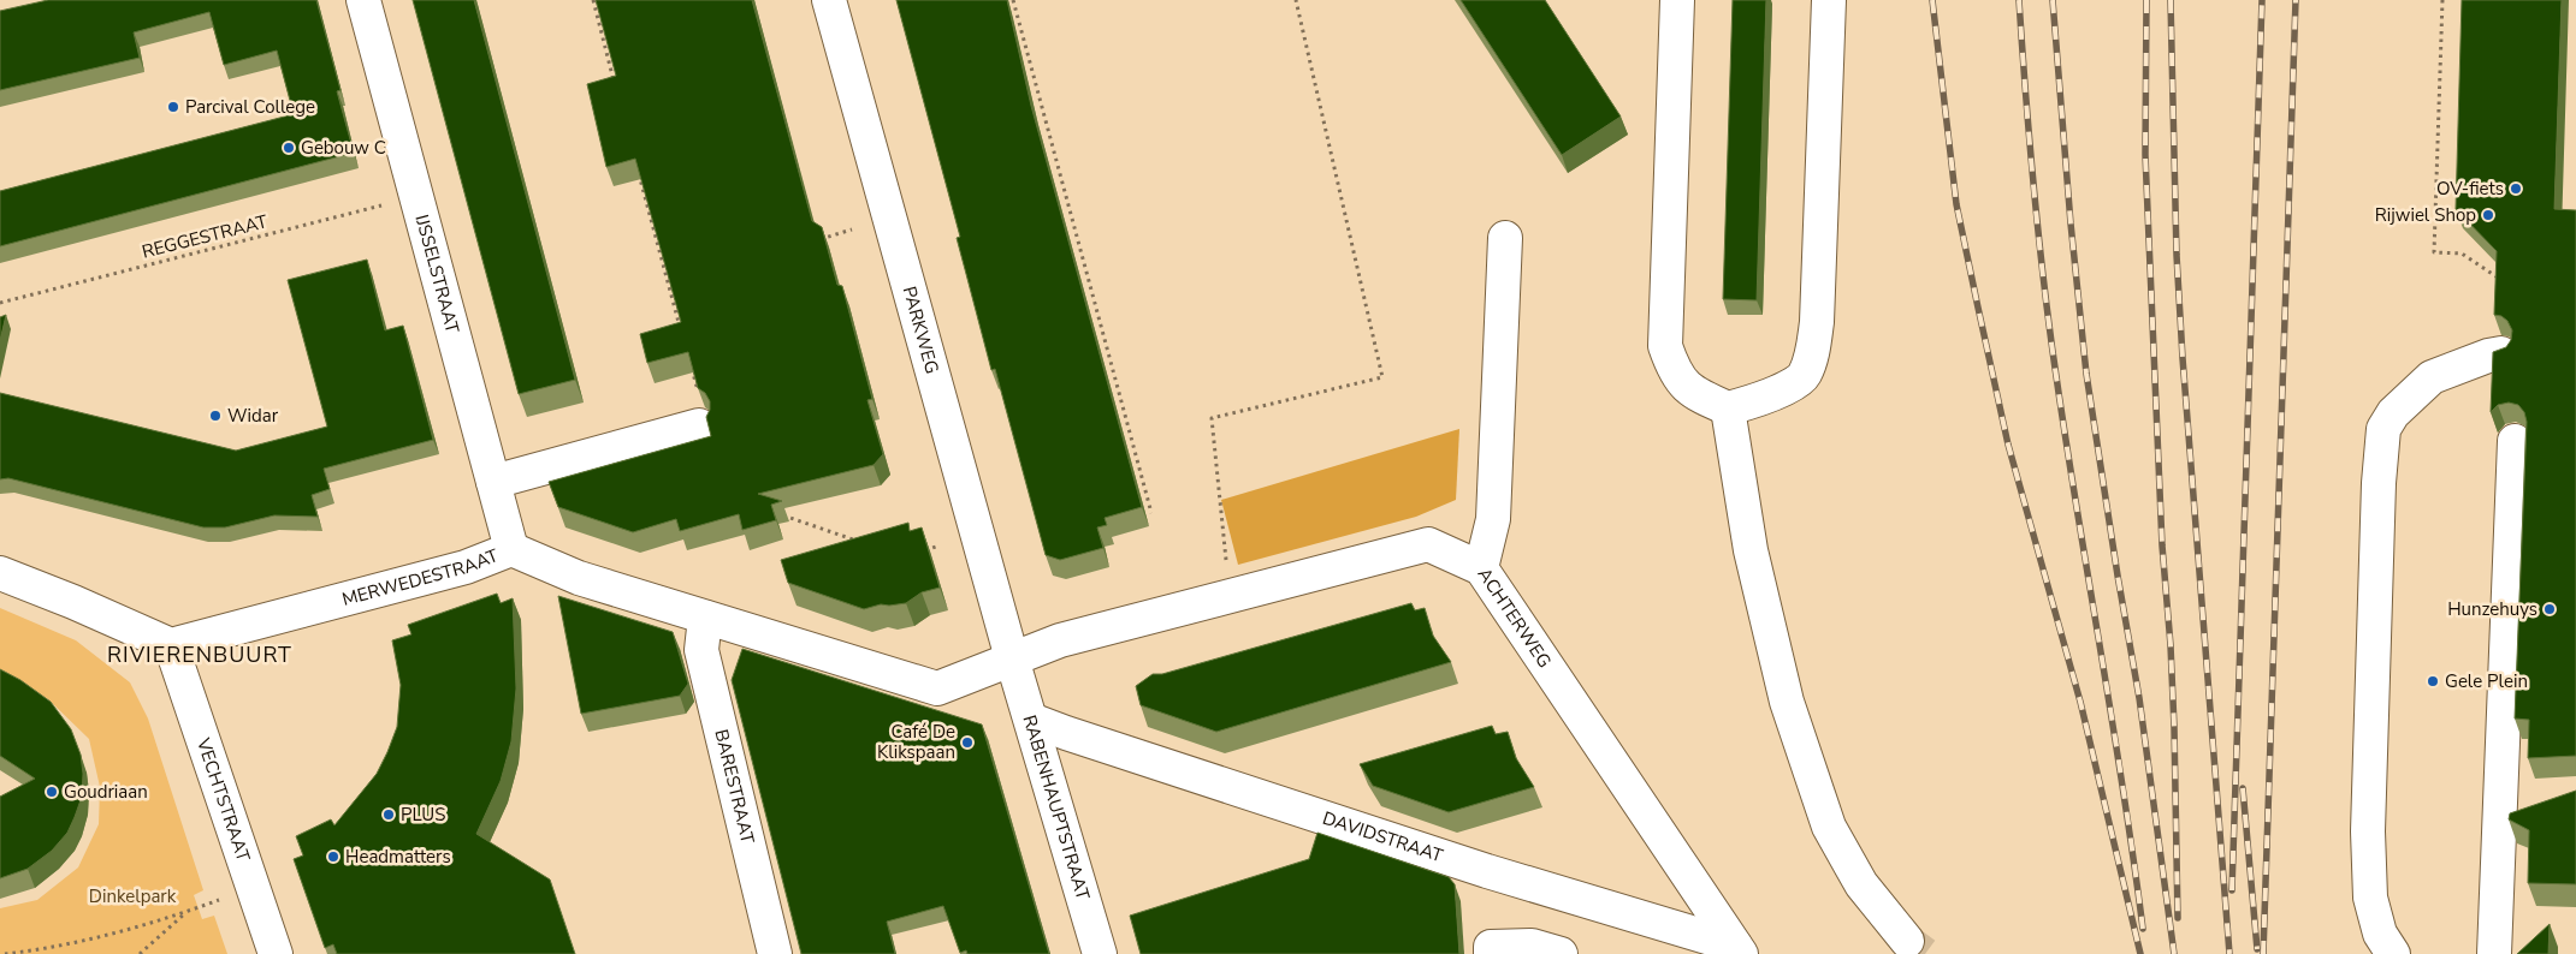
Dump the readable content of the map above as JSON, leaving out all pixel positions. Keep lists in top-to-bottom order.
{
  "streets": {
    "street": [
      "IJSSELSTRAAT",
      "PARKWEG",
      "MERWEDESTRAAT",
      "ACHTERWEG",
      "BARESTRAAT",
      "VECHTSTRAAT",
      "RABENHAUPTSTRAAT",
      "DAVIDSTRAAT"
    ],
    "path": ["REGGESTRAAT"]
  },
  "crossings": [
    ["REGGESTRAAT", "IJSSELSTRAAT"],
    ["IJSSELSTRAAT", "MERWEDESTRAAT"],
    ["PARKWEG", "MERWEDESTRAAT"],
    ["PARKWEG", "ACHTERWEG"],
    ["PARKWEG", "RABENHAUPTSTRAAT"],
    ["MERWEDESTRAAT", "ACHTERWEG"],
    ["MERWEDESTRAAT", "BARESTRAAT"],
    ["MERWEDESTRAAT", "VECHTSTRAAT"],
    ["MERWEDESTRAAT", "RABENHAUPTSTRAAT"],
    ["ACHTERWEG", "RABENHAUPTSTRAAT"],
    ["ACHTERWEG", "DAVIDSTRAAT"],
    ["RABENHAUPTSTRAAT", "DAVIDSTRAAT"]
  ],
  "districts": ["RIVIERENBUURT"],
  "parks": ["Dinkelpark"],
  "places": [
    "Parcival College",
    "Gebouw C",
    "OV-fiets",
    "Rijwiel Shop",
    "Widar",
    "Hunzehuys",
    "Gele Plein",
    "Café De Klikspaan",
    "Goudriaan",
    "PLUS",
    "Headmatters"
  ]
}
